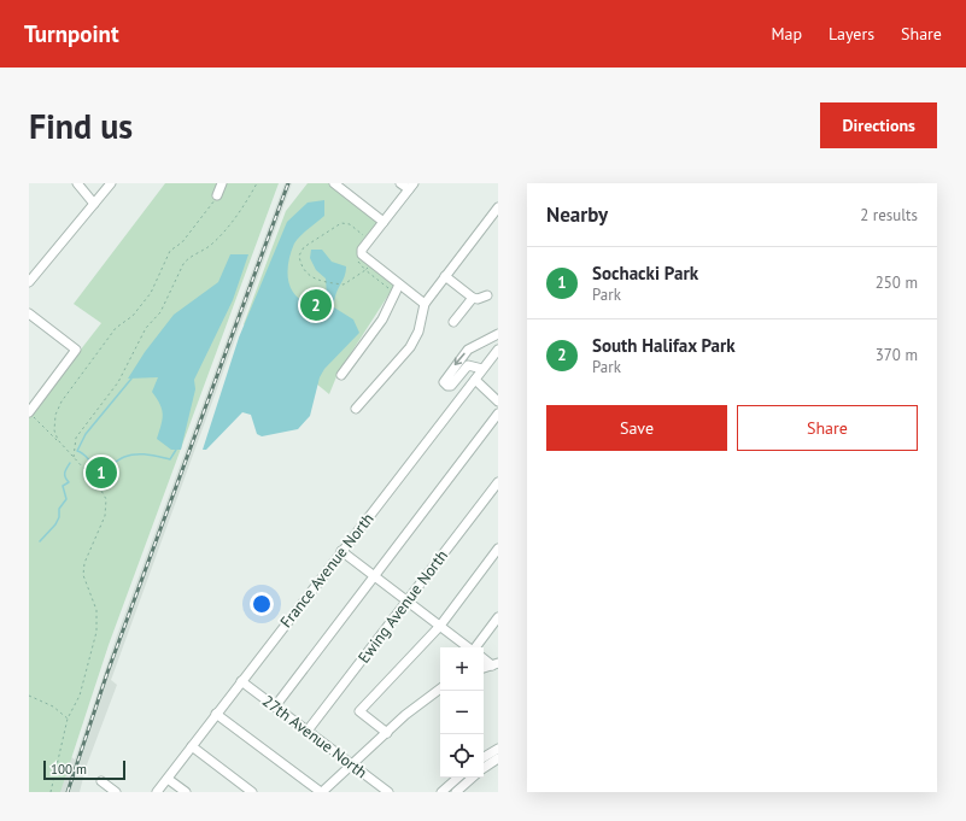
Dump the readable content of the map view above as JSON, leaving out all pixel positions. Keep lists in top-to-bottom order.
{
  "streets": {
    "street": ["France Avenue North", "Ewing Avenue North", "27th Avenue North"]
  },
  "crossings": [
    ["France Avenue North", "27th Avenue North"],
    ["Ewing Avenue North", "27th Avenue North"]
  ],
  "scale_bar": "100 m",
  "page": {
    "header": "Turnpoint",
    "nav": ["Map", "Layers", "Share"],
    "buttons": [
      "Directions",
      ["Save", "Share"]
    ],
    "title": "Find us",
    "heading": ["Nearby", "2 results"],
    "list": [
      {
        "mark": "1",
        "name": "Sochacki Park",
        "note": "Park",
        "value": "250 m"
      },
      {
        "mark": "2",
        "name": "South Halifax Park",
        "note": "Park",
        "value": "370 m"
      }
    ],
    "pins": ["2", "1"],
    "map_buttons": ["+", "−"],
    "scale": "100 m"
  }
}
